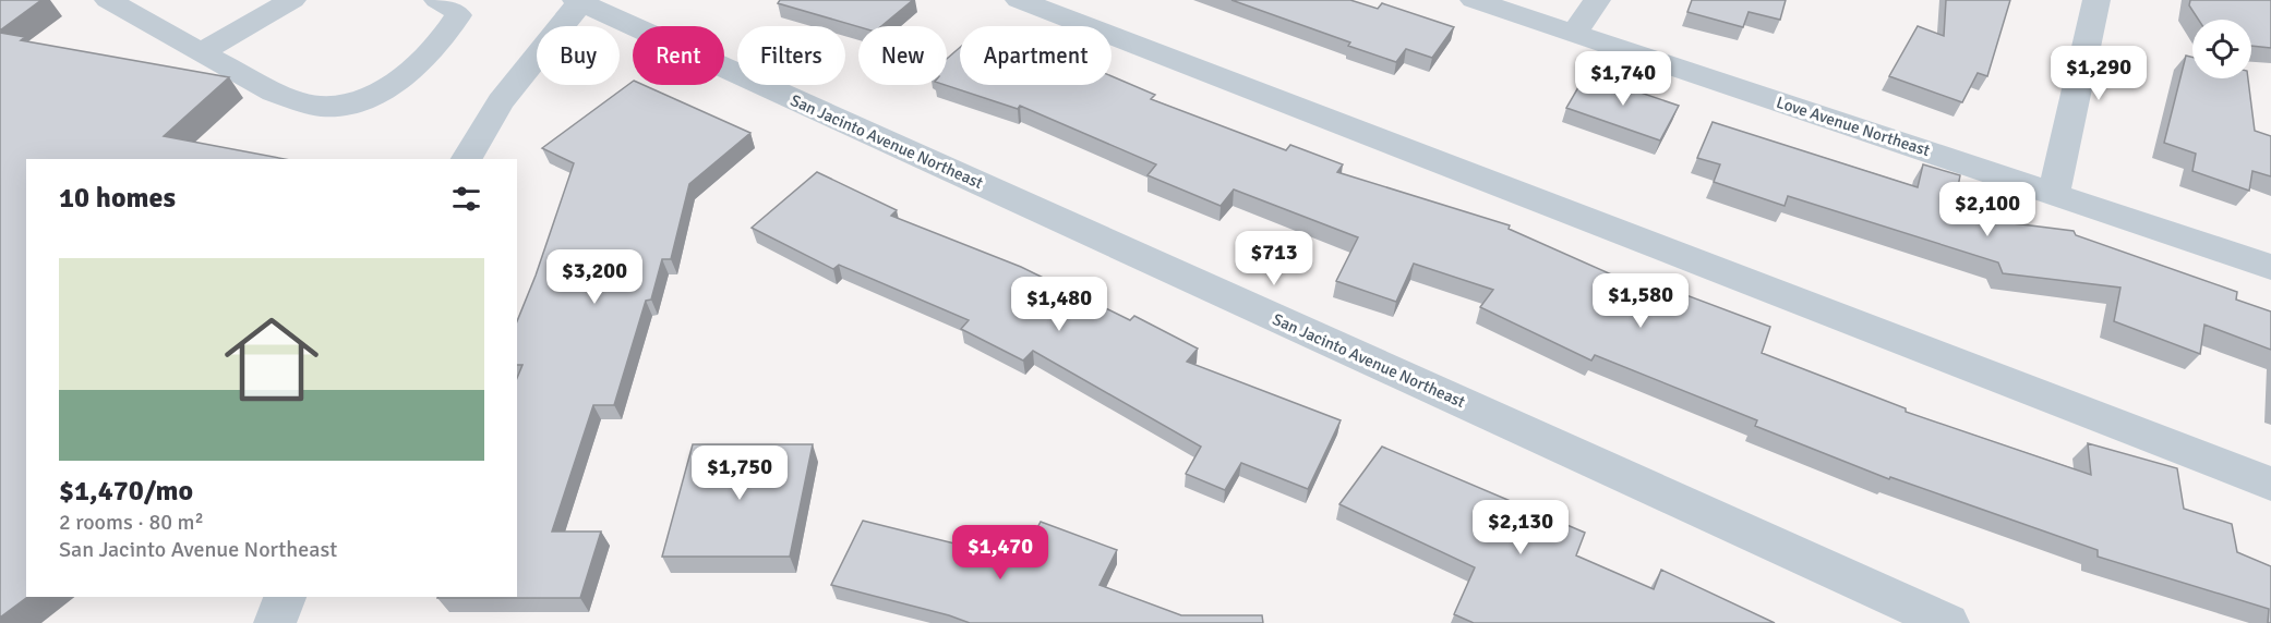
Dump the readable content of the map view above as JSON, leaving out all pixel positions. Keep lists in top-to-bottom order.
{
  "streets": {
    "street": ["Love Avenue Northeast", "San Jacinto Avenue Northeast"]
  },
  "page": {
    "chip": [
      "Buy",
      "Rent",
      "Filters",
      "New",
      "Apartment"
    ],
    "price": [
      "$1,290",
      "$1,740",
      "$2,100",
      "$713",
      "$3,200",
      "$1,580",
      "$1,480",
      "$1,750",
      "$2,130",
      "$1,470"
    ],
    "heading": "10 homes",
    "list": [
      {
        "name": "$1,470/mo",
        "note": "2 rooms · 80 m² · San Jacinto Avenue Northeast"
      }
    ]
  }
}
